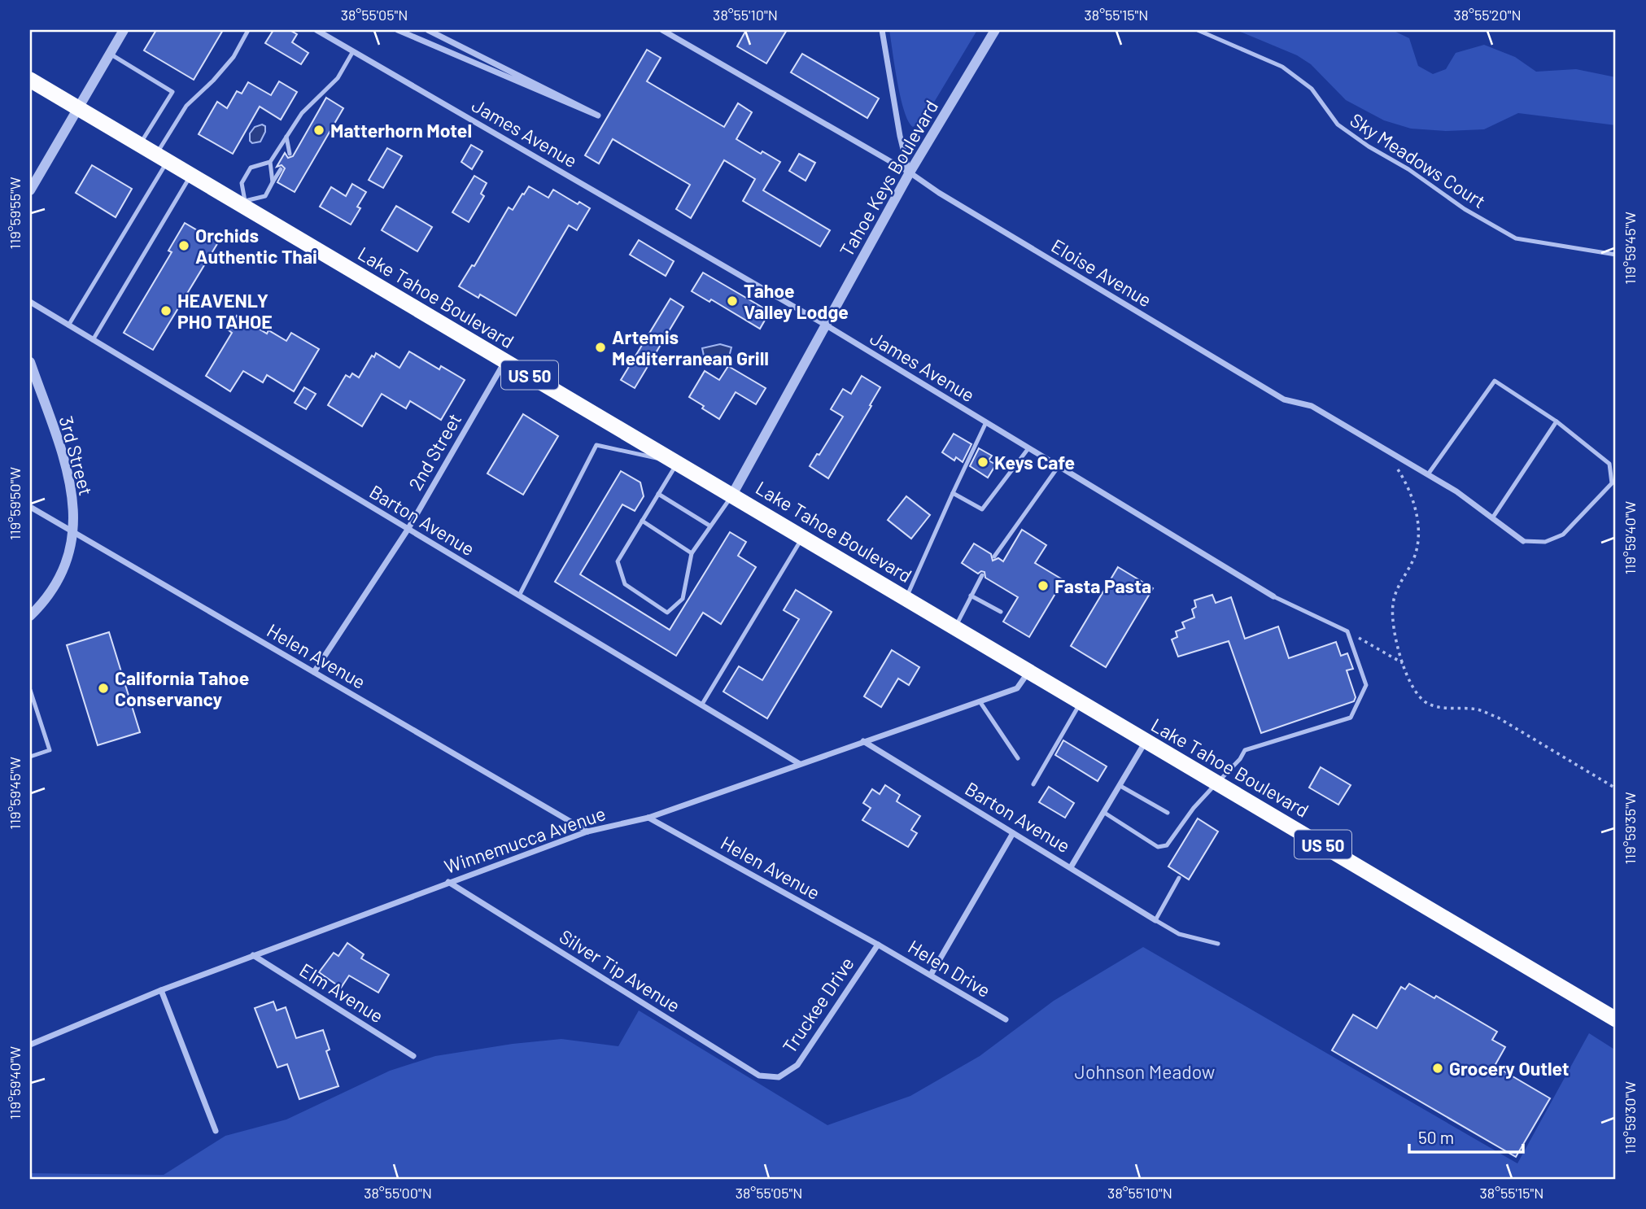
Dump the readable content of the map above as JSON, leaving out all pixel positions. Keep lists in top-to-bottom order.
{
  "streets": {
    "highway": ["Lake Tahoe Boulevard", "US 50"],
    "street": [
      "James Avenue",
      "Tahoe Keys Boulevard",
      "Eloise Avenue",
      "2nd Street",
      "3rd Street",
      "Barton Avenue",
      "Helen Avenue",
      "Winnemucca Avenue",
      "Helen Drive",
      "Silver Tip Avenue",
      "Elm Avenue",
      "Truckee Drive"
    ],
    "lane": ["Sky Meadows Court"]
  },
  "crossings": [
    ["James Avenue", "Tahoe Keys Boulevard"],
    ["Tahoe Keys Boulevard", "Eloise Avenue"],
    ["Tahoe Keys Boulevard", "Lake Tahoe Boulevard"],
    ["Lake Tahoe Boulevard", "2nd Street"],
    ["Lake Tahoe Boulevard", "Winnemucca Avenue"],
    ["2nd Street", "Barton Avenue"],
    ["2nd Street", "Helen Avenue"],
    ["3rd Street", "Helen Avenue"],
    ["Barton Avenue", "Winnemucca Avenue"],
    ["Helen Avenue", "Winnemucca Avenue"],
    ["Helen Avenue", "Helen Drive"],
    ["Helen Avenue", "Truckee Drive"],
    ["Winnemucca Avenue", "Silver Tip Avenue"],
    ["Winnemucca Avenue", "Elm Avenue"],
    ["Helen Drive", "Truckee Drive"],
    ["Silver Tip Avenue", "Truckee Drive"]
  ],
  "parks": ["Johnson Meadow"],
  "places": [
    "Matterhorn Motel",
    "Orchids Authentic Thai",
    "Tahoe Valley Lodge",
    "HEAVENLY PHO TAHOE",
    "Artemis Mediterranean Grill",
    "Keys Cafe",
    "Fasta Pasta",
    "California Tahoe Conservancy",
    "Grocery Outlet"
  ],
  "scale_bar": "50 m",
  "coordinates": [
    "38°55'05\"N",
    "38°55'10\"N",
    "38°55'15\"N",
    "38°55'20\"N",
    "119°59'55\"W",
    "119°59'45\"W",
    "119°59'50\"W",
    "119°59'40\"W",
    "119°59'35\"W",
    "119°59'30\"W",
    "38°55'00\"N"
  ]
}
